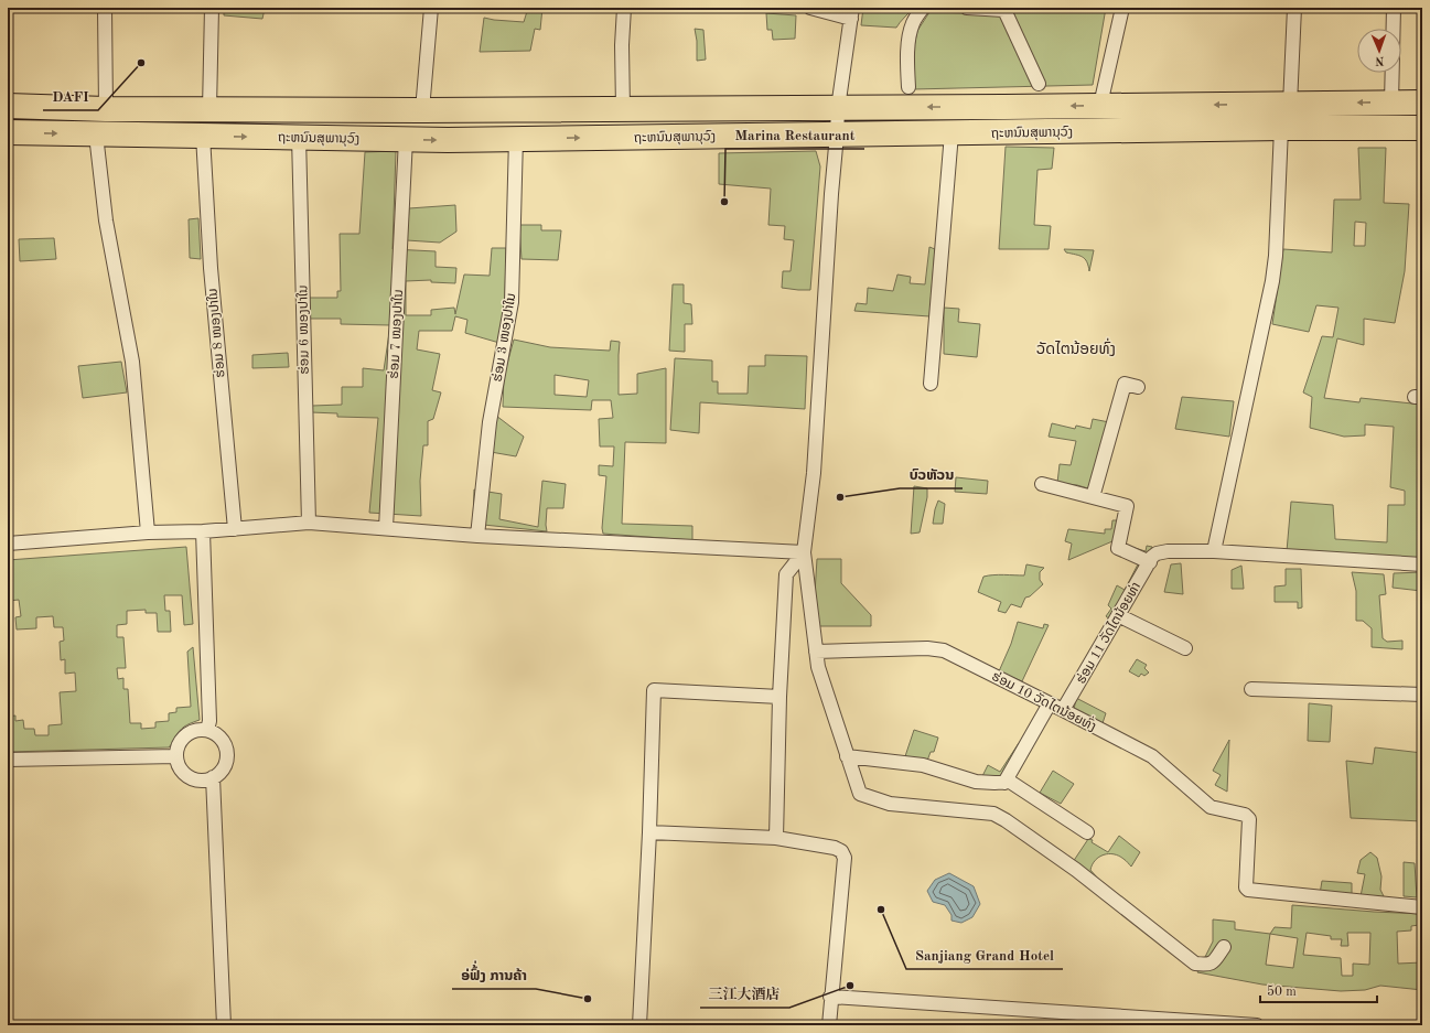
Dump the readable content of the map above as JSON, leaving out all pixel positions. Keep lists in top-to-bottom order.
{
  "streets": {
    "highway": ["ຖະຫນົນສຸພານຸວົງ"],
    "street": [
      "ຮ່ອມ 6 ໜອງປາໃນ",
      "ຮ່ອມ 8 ໜອງປາໃນ",
      "ຮ່ອມ 7 ໜອງປາໃນ",
      "ຮ່ອມ 3 ໜອງປາໃນ",
      "ຮ່ອມ 11 ວັດໄຕນ້ອຍທ່າ",
      "ຮ່ອມ 10 ວັດໄຕນ້ອຍທົ່ງ"
    ]
  },
  "crossings": [
    ["ຖະຫນົນສຸພານຸວົງ", "ຮ່ອມ 6 ໜອງປາໃນ"],
    ["ຖະຫນົນສຸພານຸວົງ", "ຮ່ອມ 8 ໜອງປາໃນ"],
    ["ຖະຫນົນສຸພານຸວົງ", "ຮ່ອມ 7 ໜອງປາໃນ"],
    ["ຖະຫນົນສຸພານຸວົງ", "ຮ່ອມ 3 ໜອງປາໃນ"],
    ["ຮ່ອມ 11 ວັດໄຕນ້ອຍທ່າ", "ຮ່ອມ 10 ວັດໄຕນ້ອຍທົ່ງ"]
  ],
  "districts": ["ວັດໄຕນ້ອຍທົ່ງ"],
  "places": [
    "DAFI",
    "Marina Restaurant",
    "ບົວຫັວນ",
    "Sanjiang Grand Hotel",
    "三江大酒店",
    "ອ່ຟົ້່ງ ການຄ້າ"
  ],
  "scale_bar": "50 m",
  "north": "bottom"
}
